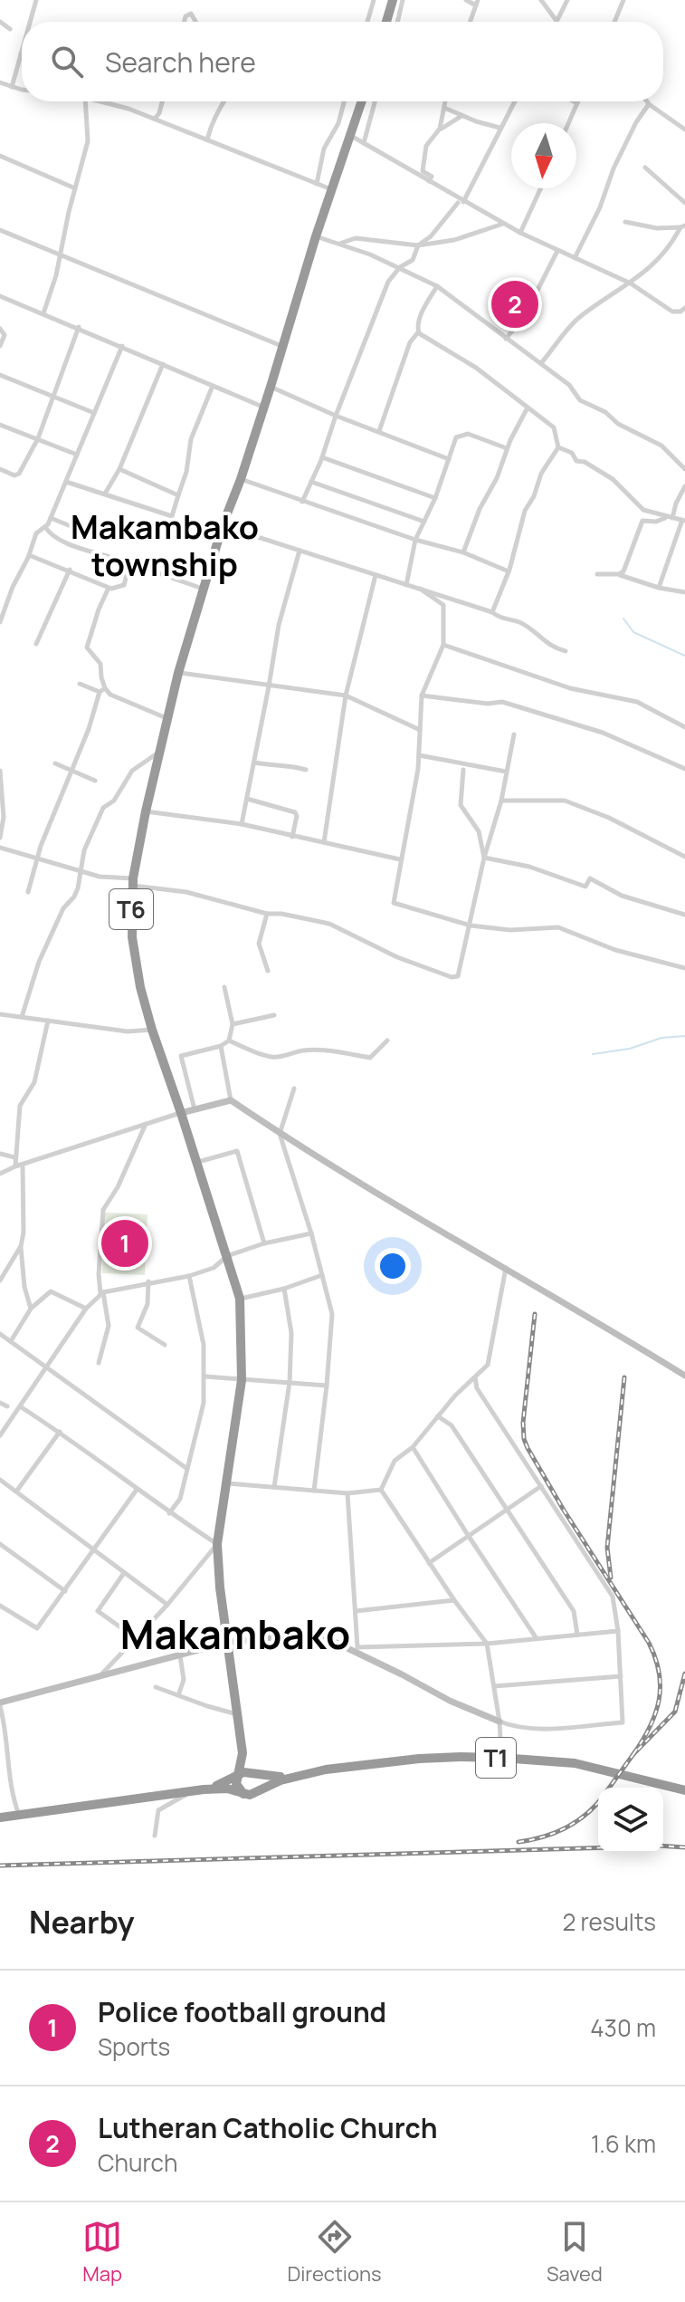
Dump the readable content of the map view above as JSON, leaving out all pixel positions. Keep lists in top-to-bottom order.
{
  "streets": {
    "highway": ["T6", "T1"]
  },
  "crossings": [
    ["T6", "T1"]
  ],
  "districts": ["Makambako township", "Makambako"],
  "north": "bottom",
  "page": {
    "search": "Search here",
    "pins": ["2", "1"],
    "heading": ["Nearby", "2 results"],
    "list": [
      {
        "mark": "1",
        "name": "Police football ground",
        "note": "Sports",
        "value": "430 m"
      },
      {
        "mark": "2",
        "name": "Lutheran Catholic Church",
        "note": "Church",
        "value": "1.6 km"
      }
    ],
    "nav": ["Map", "Directions", "Saved"]
  }
}
